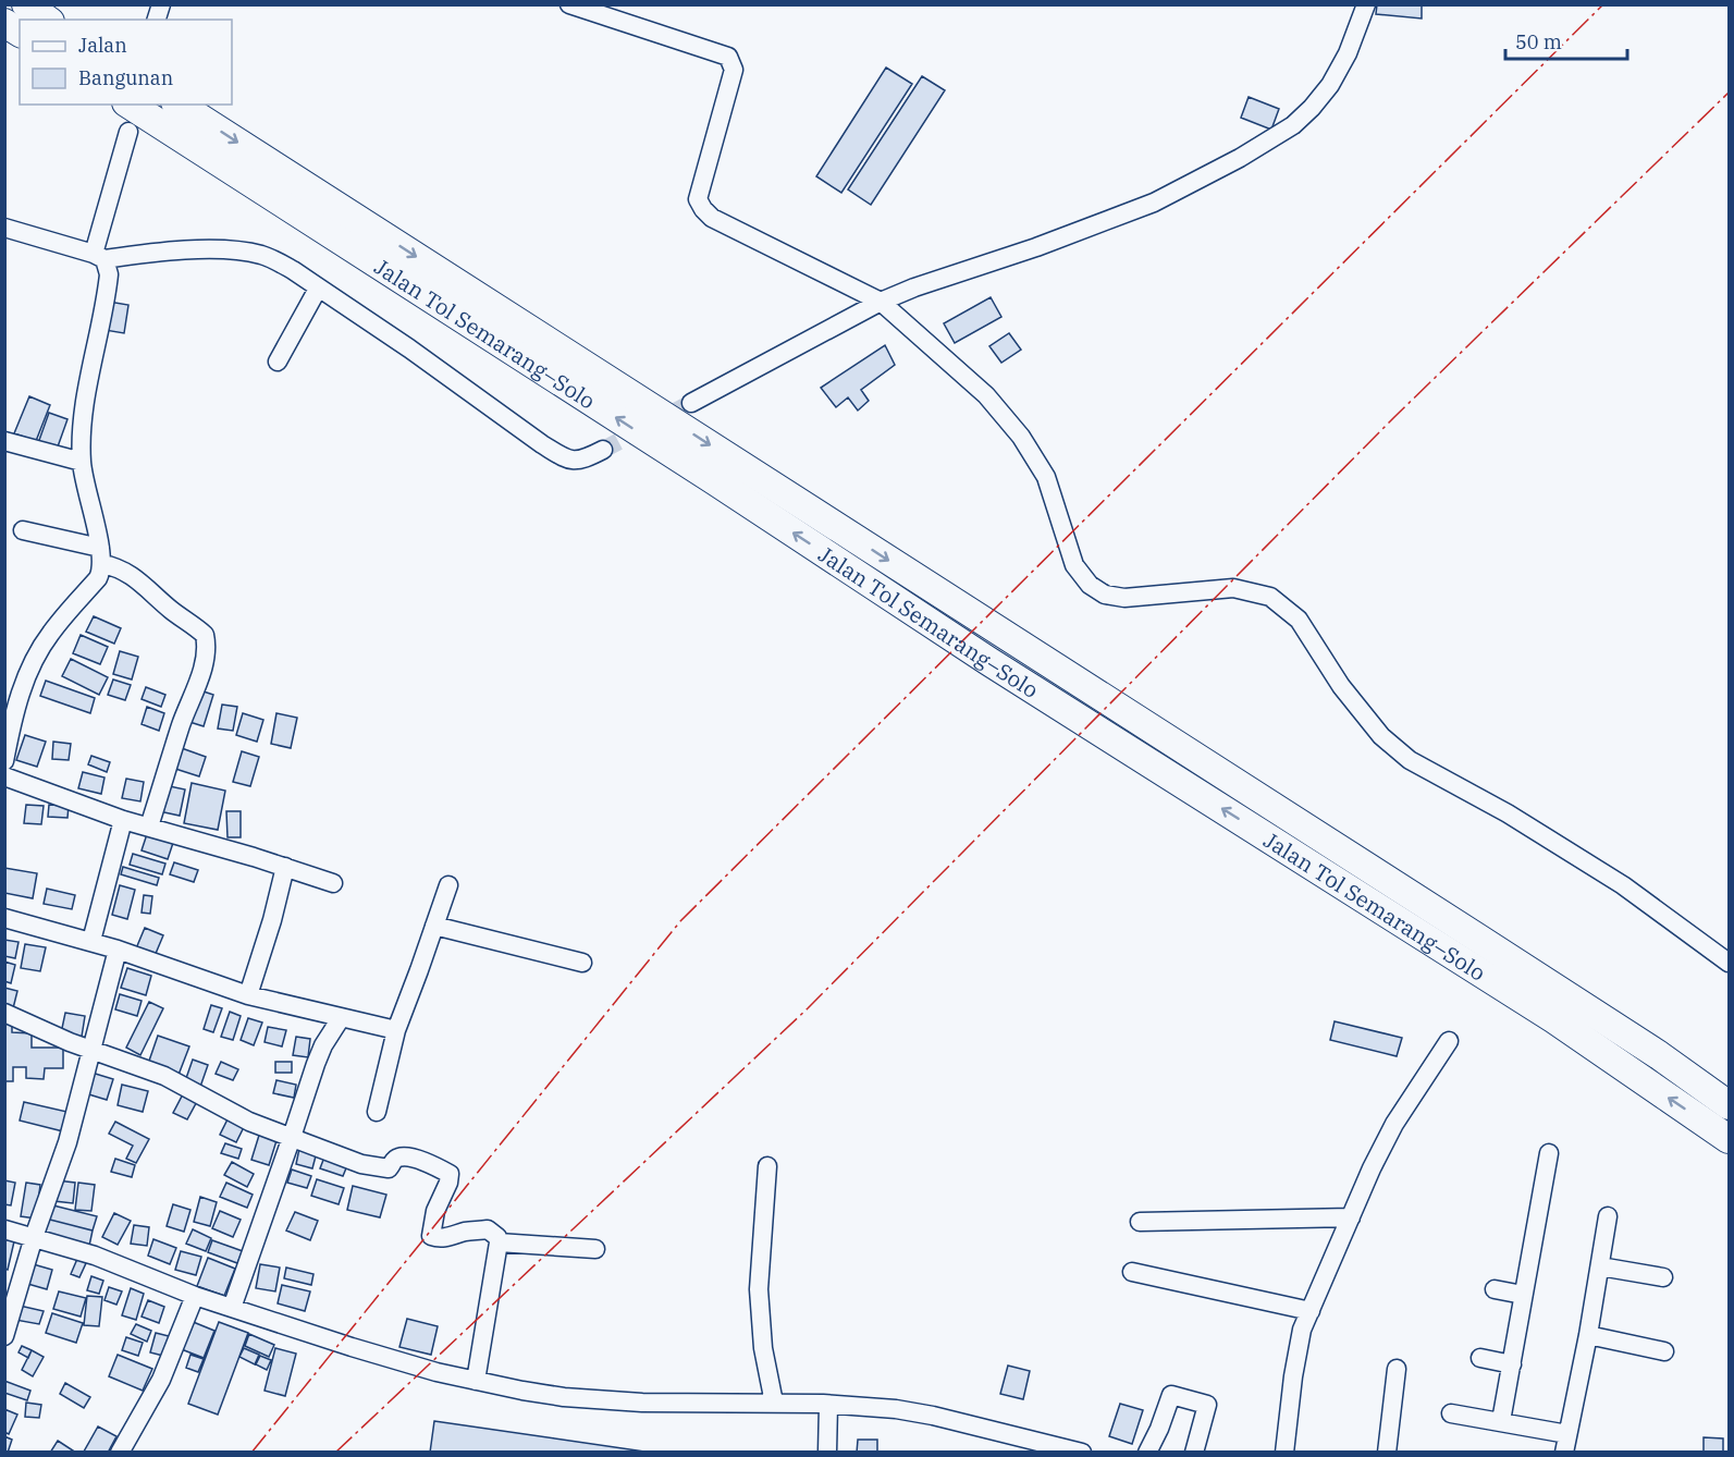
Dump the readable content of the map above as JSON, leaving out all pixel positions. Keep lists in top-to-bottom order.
{
  "streets": {
    "highway": ["Jalan Tol Semarang–Solo"]
  },
  "legend": ["Jalan", "Bangunan"],
  "scale_bar": "50 m"
}
